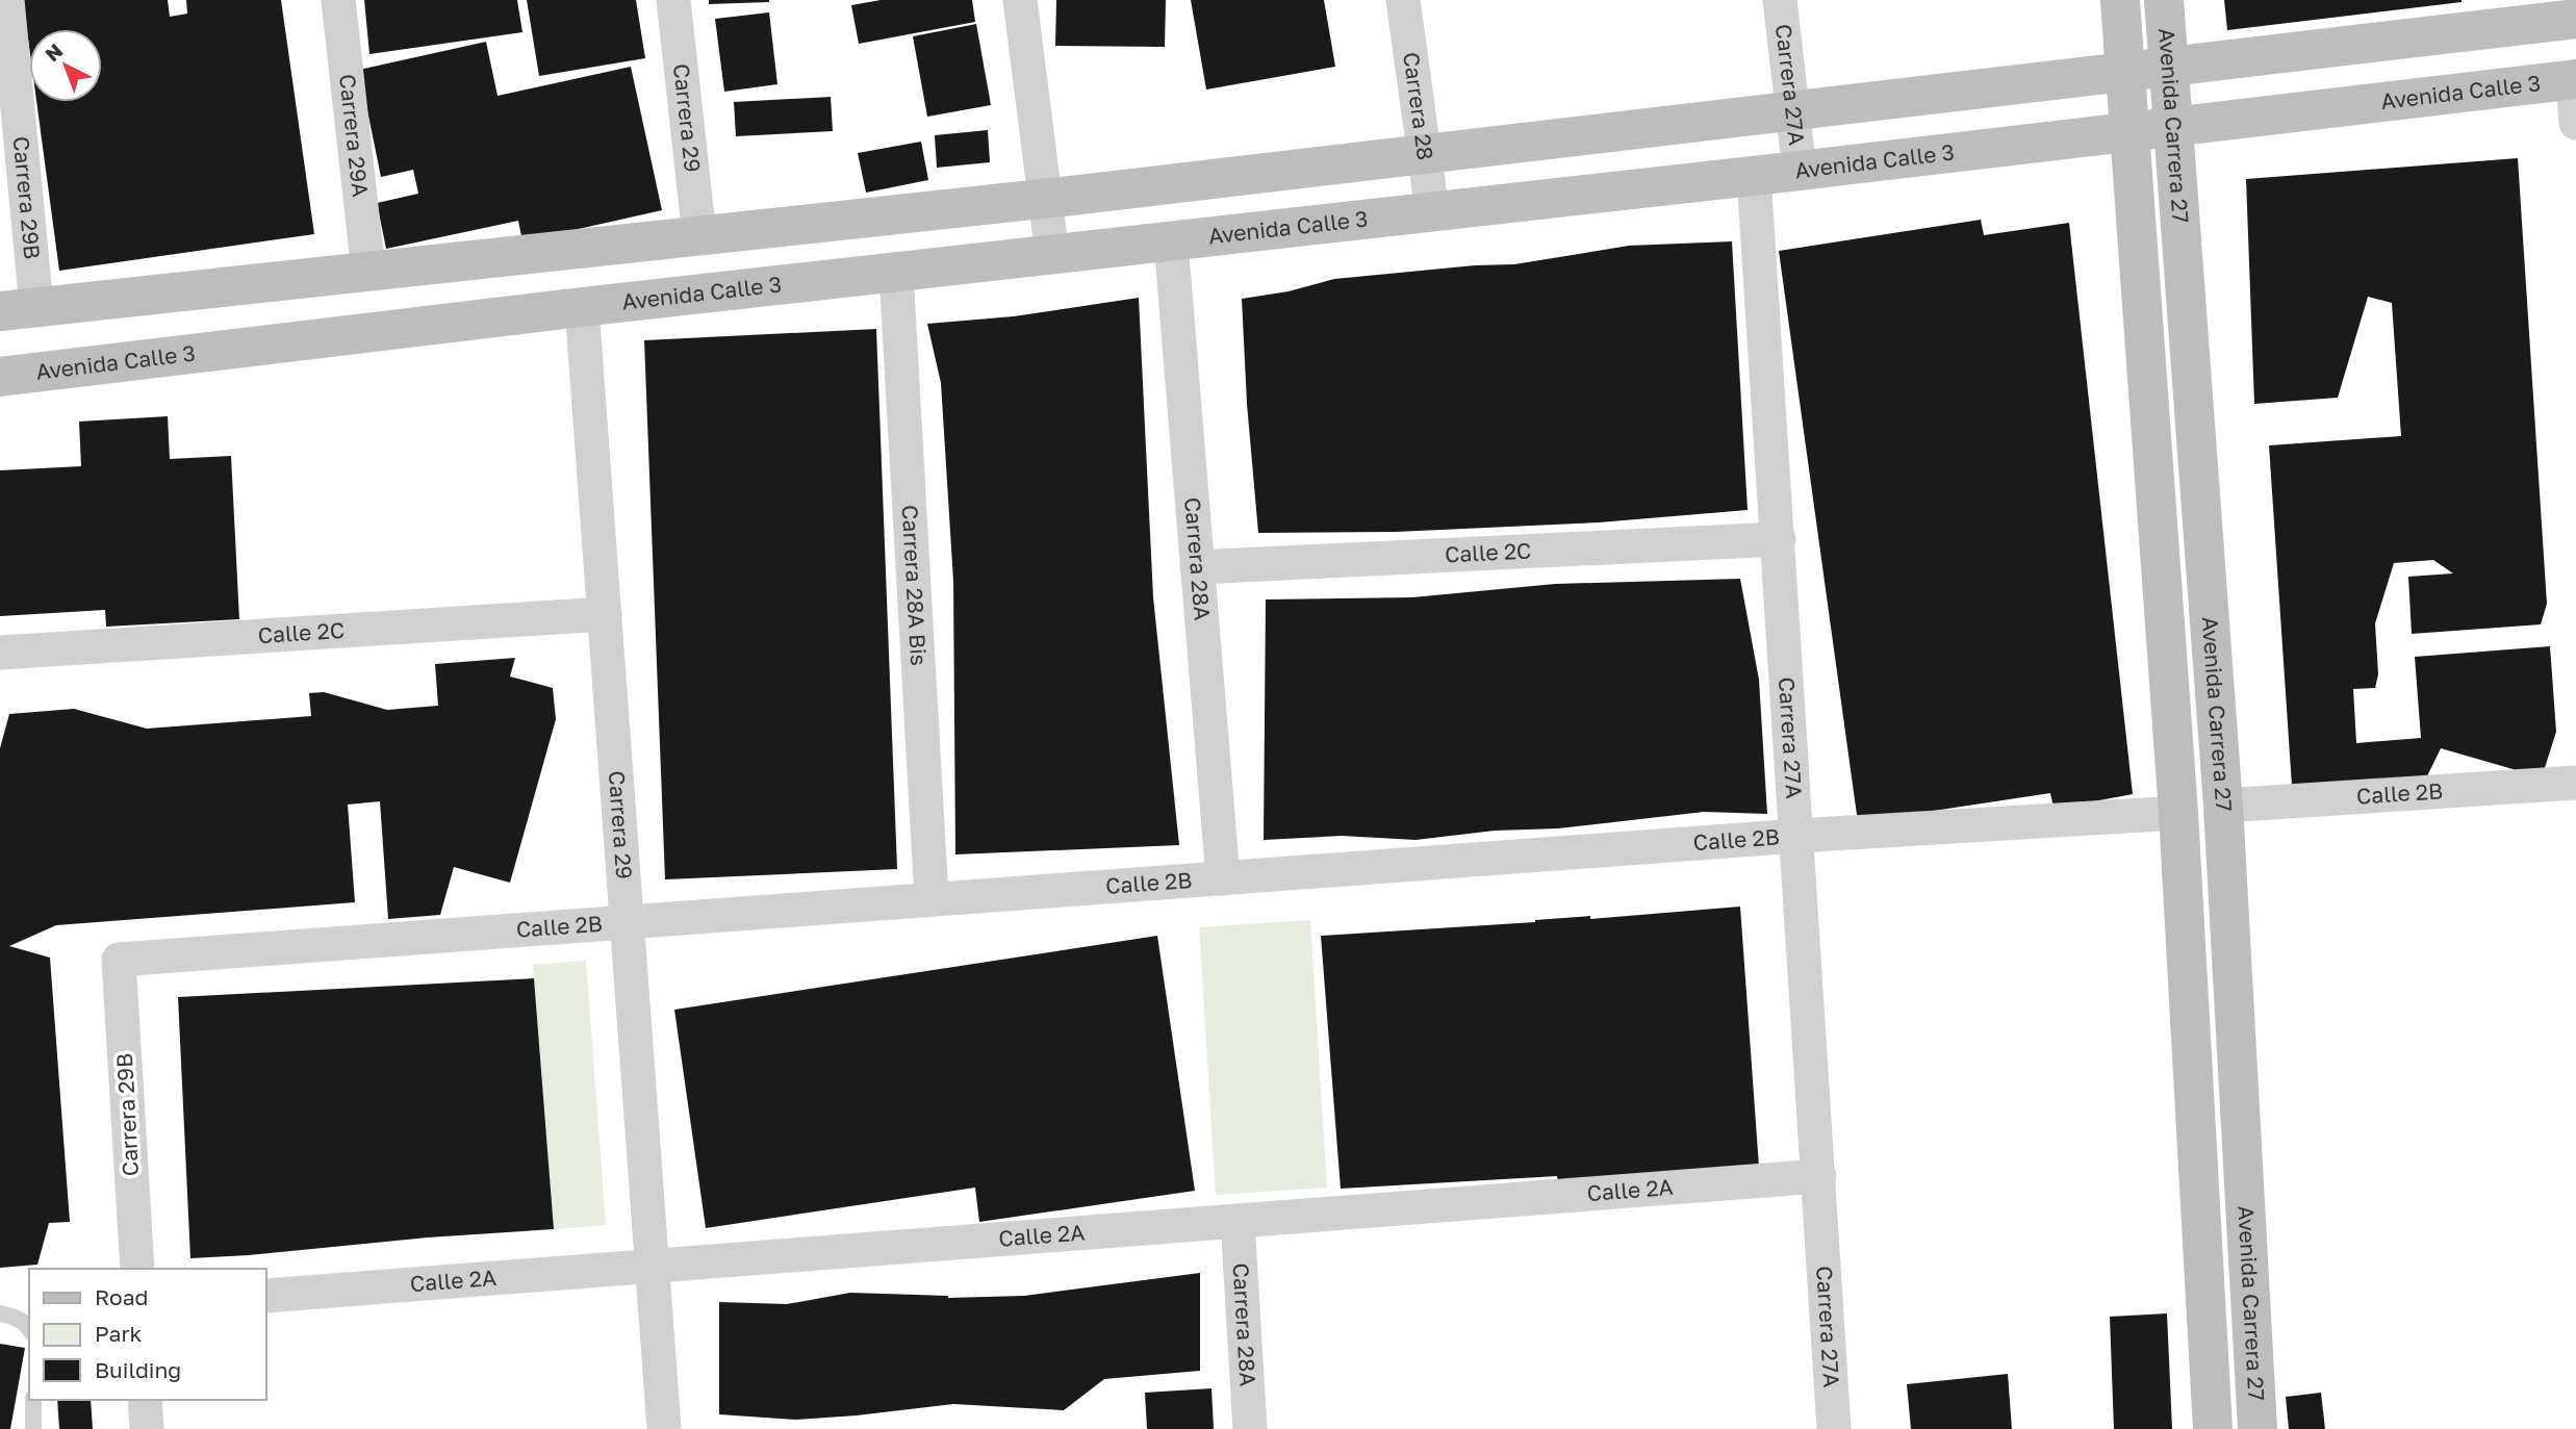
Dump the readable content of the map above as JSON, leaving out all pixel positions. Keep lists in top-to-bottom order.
{
  "streets": {
    "street": [
      "Carrera 27A",
      "Avenida Calle 3",
      "Carrera 28",
      "Carrera 29",
      "Avenida Carrera 27",
      "Carrera 29A",
      "Carrera 29B",
      "Calle 2C",
      "Carrera 28A",
      "Carrera 28A Bis",
      "Calle 2B",
      "Calle 2A"
    ]
  },
  "crossings": [
    ["Carrera 27A", "Avenida Calle 3"],
    ["Carrera 27A", "Calle 2C"],
    ["Carrera 27A", "Calle 2B"],
    ["Carrera 27A", "Calle 2A"],
    ["Avenida Calle 3", "Carrera 28"],
    ["Avenida Calle 3", "Carrera 29"],
    ["Avenida Calle 3", "Avenida Carrera 27"],
    ["Avenida Calle 3", "Carrera 28A"],
    ["Avenida Calle 3", "Carrera 28A Bis"],
    ["Carrera 29", "Calle 2C"],
    ["Carrera 29", "Calle 2B"],
    ["Carrera 29", "Calle 2A"],
    ["Avenida Carrera 27", "Calle 2B"],
    ["Carrera 29B", "Calle 2B"],
    ["Calle 2C", "Carrera 28A"],
    ["Carrera 28A", "Calle 2B"],
    ["Carrera 28A", "Calle 2A"],
    ["Carrera 28A Bis", "Calle 2B"]
  ],
  "legend": ["Road", "Park", "Building"],
  "north": "top left"
}
